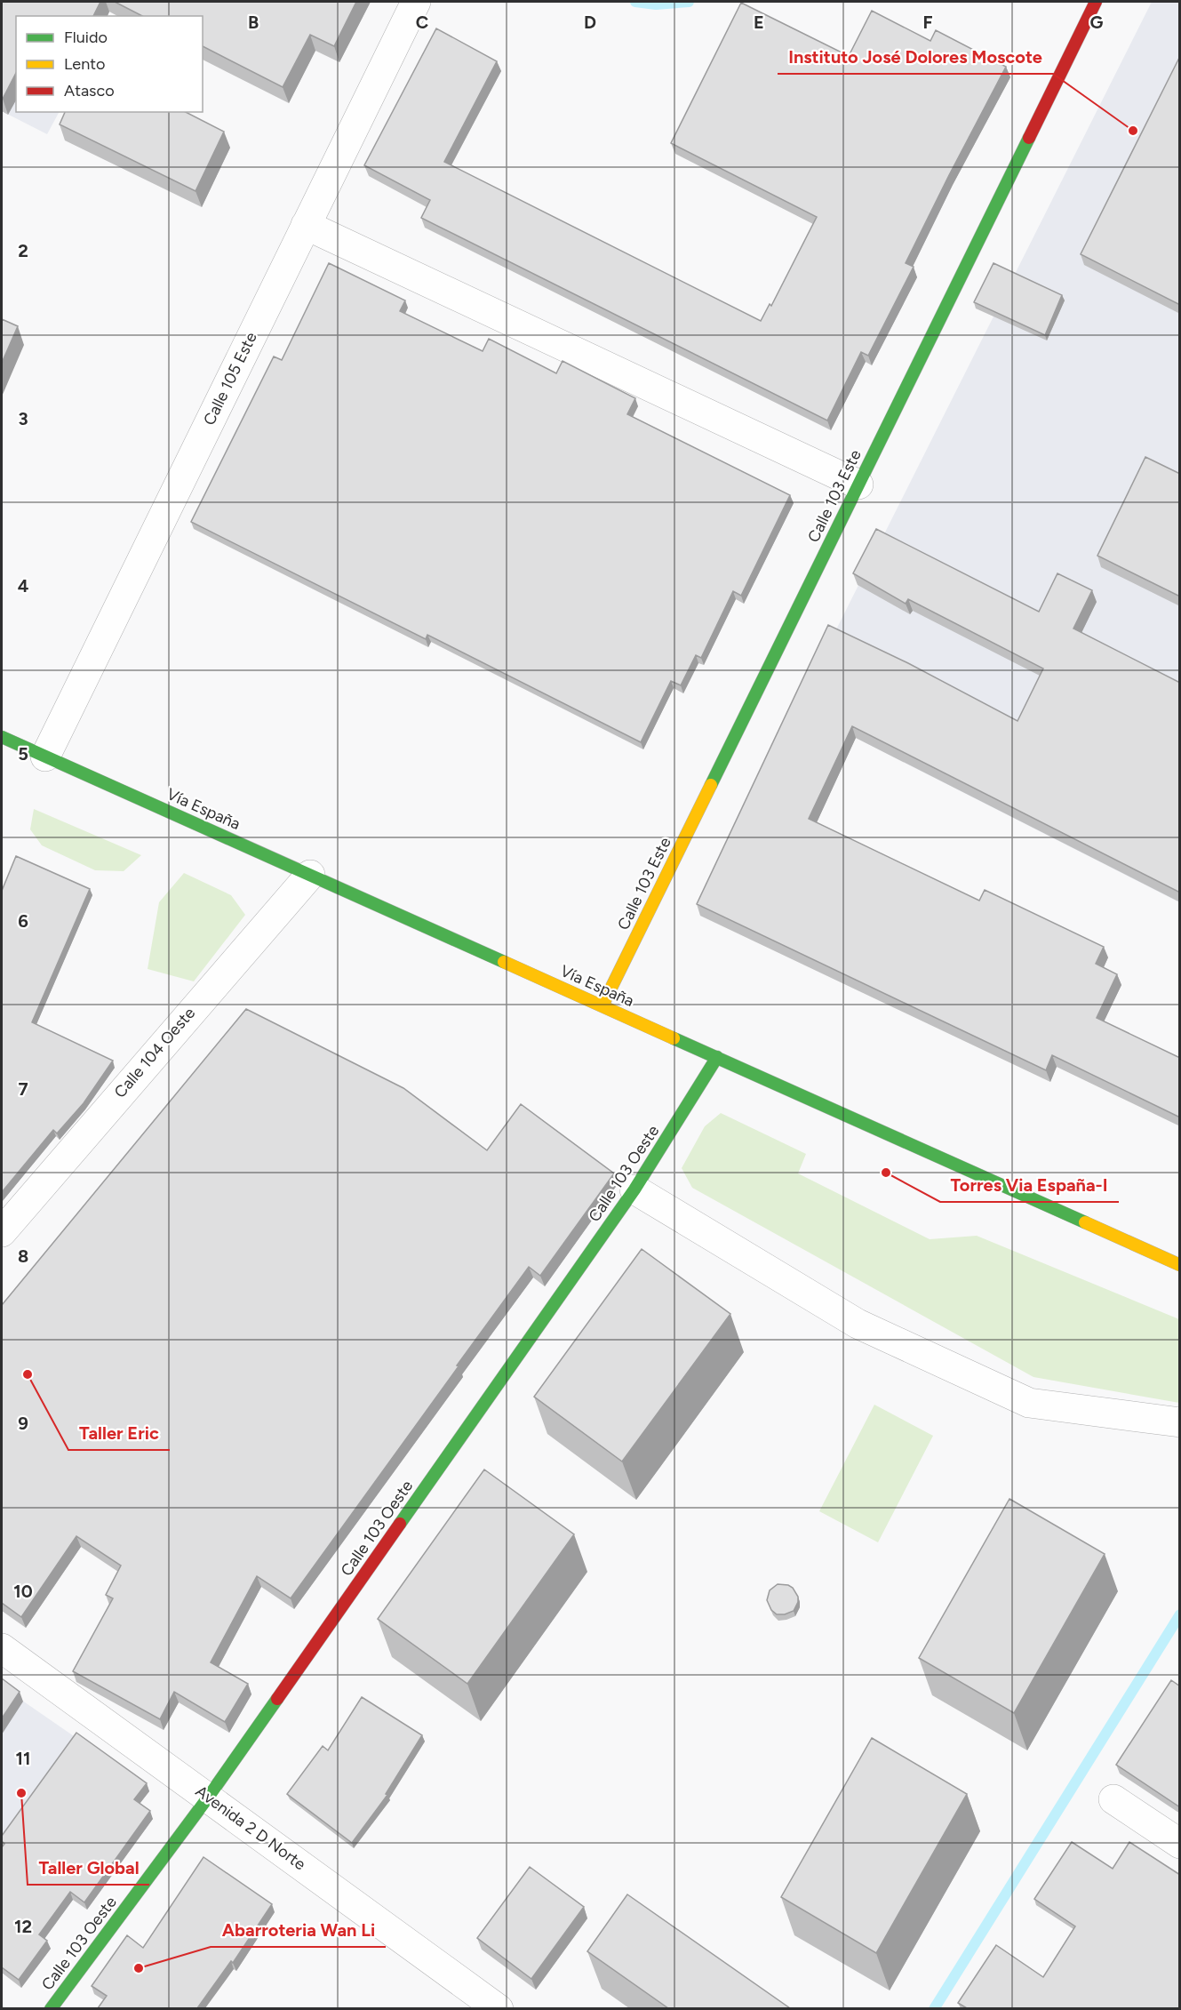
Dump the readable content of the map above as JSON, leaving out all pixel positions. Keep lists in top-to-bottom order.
{
  "streets": {
    "street": [
      "Calle 105 Este",
      "Calle 103 Este",
      "Vía España",
      "Calle 104 Oeste",
      "Calle 103 Oeste",
      "Avenida 2 D Norte"
    ]
  },
  "crossings": [
    ["Calle 105 Este", "Vía España"],
    ["Calle 103 Este", "Vía España"],
    ["Vía España", "Calle 104 Oeste"],
    ["Vía España", "Calle 103 Oeste"],
    ["Calle 103 Oeste", "Avenida 2 D Norte"]
  ],
  "places": [
    "Instituto José Dolores Moscote",
    "Torres Via España-I",
    "Taller Eric",
    "Taller Global",
    "Abarroteria Wan Li"
  ],
  "legend": ["Fluido", "Lento", "Atasco"],
  "grid": {
    "columns": [
      "B",
      "C",
      "D",
      "E",
      "F",
      "G"
    ],
    "rows": [
      "2",
      "3",
      "4",
      "5",
      "6",
      "7",
      "8",
      "9",
      "10",
      "11",
      "12"
    ]
  }
}
